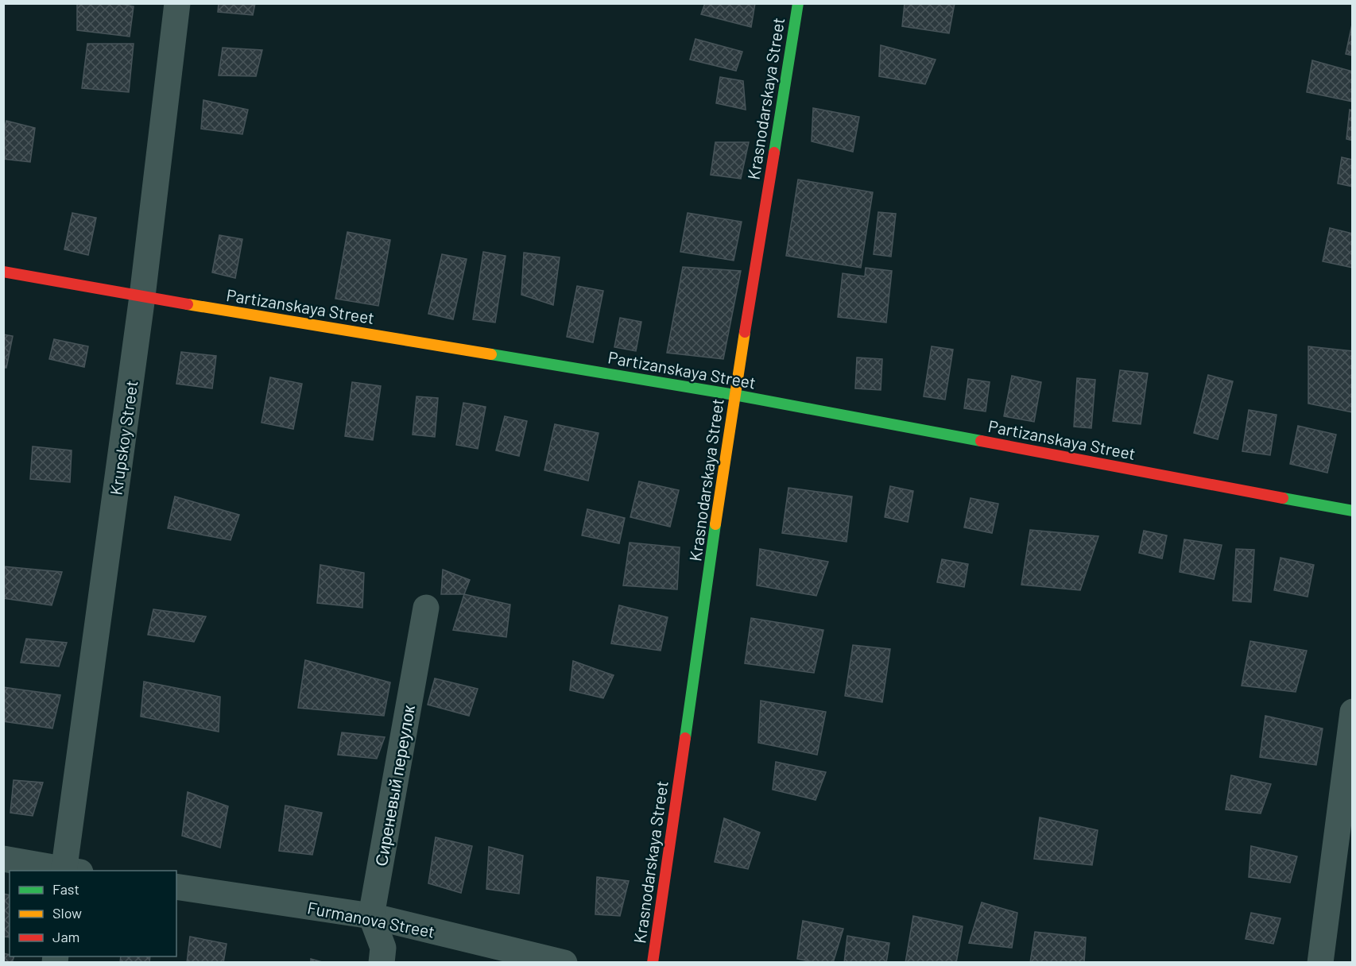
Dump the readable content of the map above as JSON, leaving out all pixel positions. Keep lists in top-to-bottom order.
{
  "streets": {
    "street": [
      "Krasnodarskaya Street",
      "Partizanskaya Street",
      "Krupskoy Street",
      "Сиреневый переулок",
      "Furmanova Street"
    ]
  },
  "crossings": [
    ["Krasnodarskaya Street", "Partizanskaya Street"],
    ["Partizanskaya Street", "Krupskoy Street"],
    ["Сиреневый переулок", "Furmanova Street"]
  ],
  "legend": ["Fast", "Slow", "Jam"]
}
